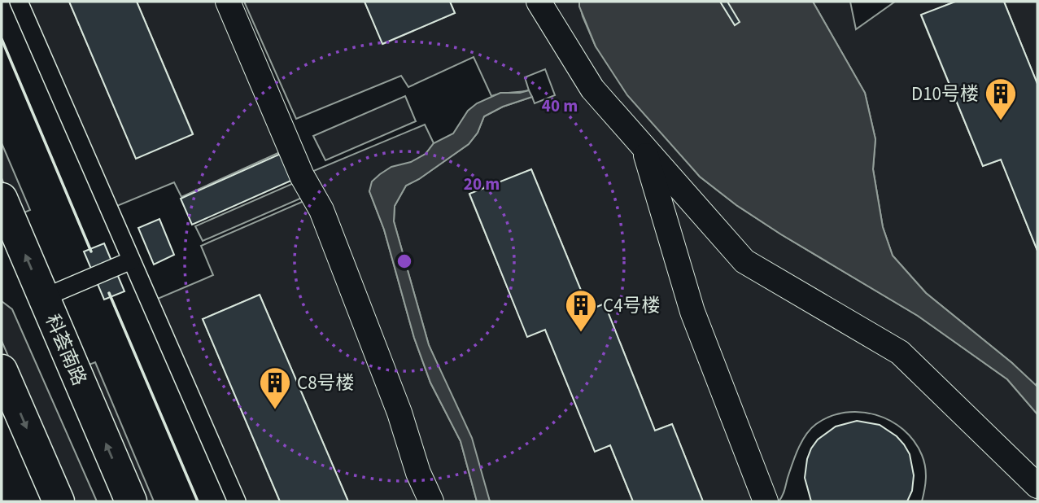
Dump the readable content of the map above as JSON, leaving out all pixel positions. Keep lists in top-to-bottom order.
{
  "streets": {
    "street": ["科荟南路"]
  },
  "places": {
    "building": ["D10号楼", "C4号楼", "C8号楼"]
  },
  "rings": ["40 m", "20 m"]
}
